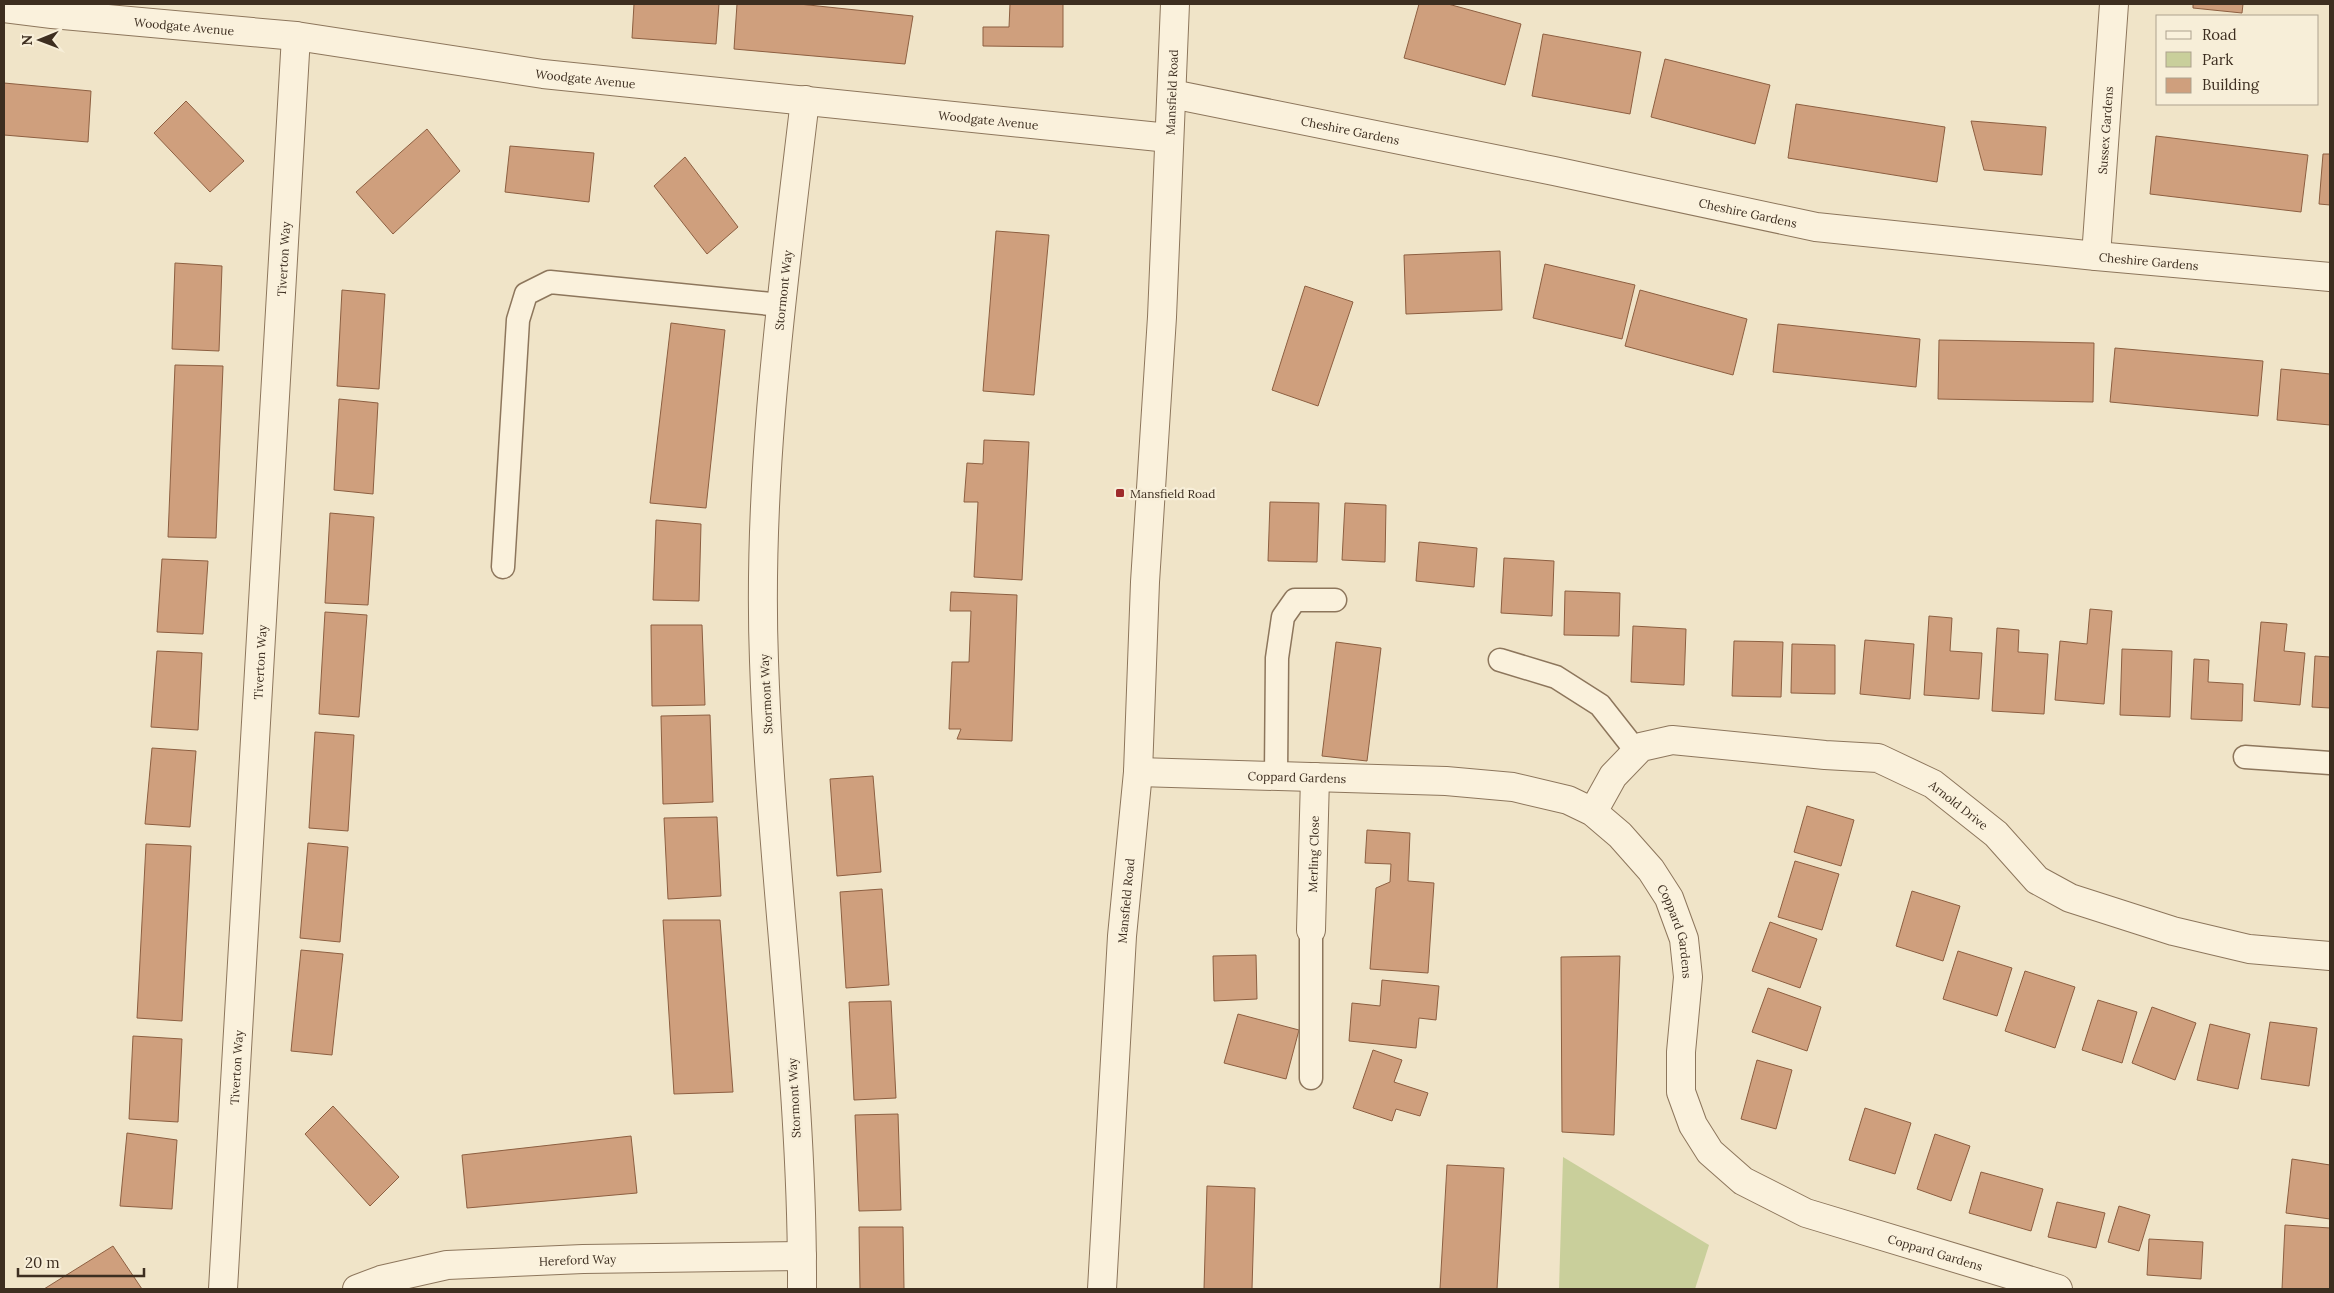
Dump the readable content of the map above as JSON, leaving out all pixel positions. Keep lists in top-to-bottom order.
{
  "streets": {
    "street": [
      "Woodgate Avenue",
      "Mansfield Road",
      "Cheshire Gardens",
      "Sussex Gardens",
      "Tiverton Way",
      "Stormont Way",
      "Coppard Gardens",
      "Arnold Drive",
      "Merling Close",
      "Hereford Way"
    ]
  },
  "crossings": [
    ["Woodgate Avenue", "Mansfield Road"],
    ["Woodgate Avenue", "Tiverton Way"],
    ["Woodgate Avenue", "Stormont Way"],
    ["Mansfield Road", "Cheshire Gardens"],
    ["Mansfield Road", "Coppard Gardens"],
    ["Cheshire Gardens", "Sussex Gardens"],
    ["Stormont Way", "Hereford Way"],
    ["Coppard Gardens", "Arnold Drive"],
    ["Coppard Gardens", "Merling Close"]
  ],
  "places": {
    "transit": ["Mansfield Road"]
  },
  "legend": ["Road", "Park", "Building"],
  "scale_bar": "20 m",
  "north": "left"
}
